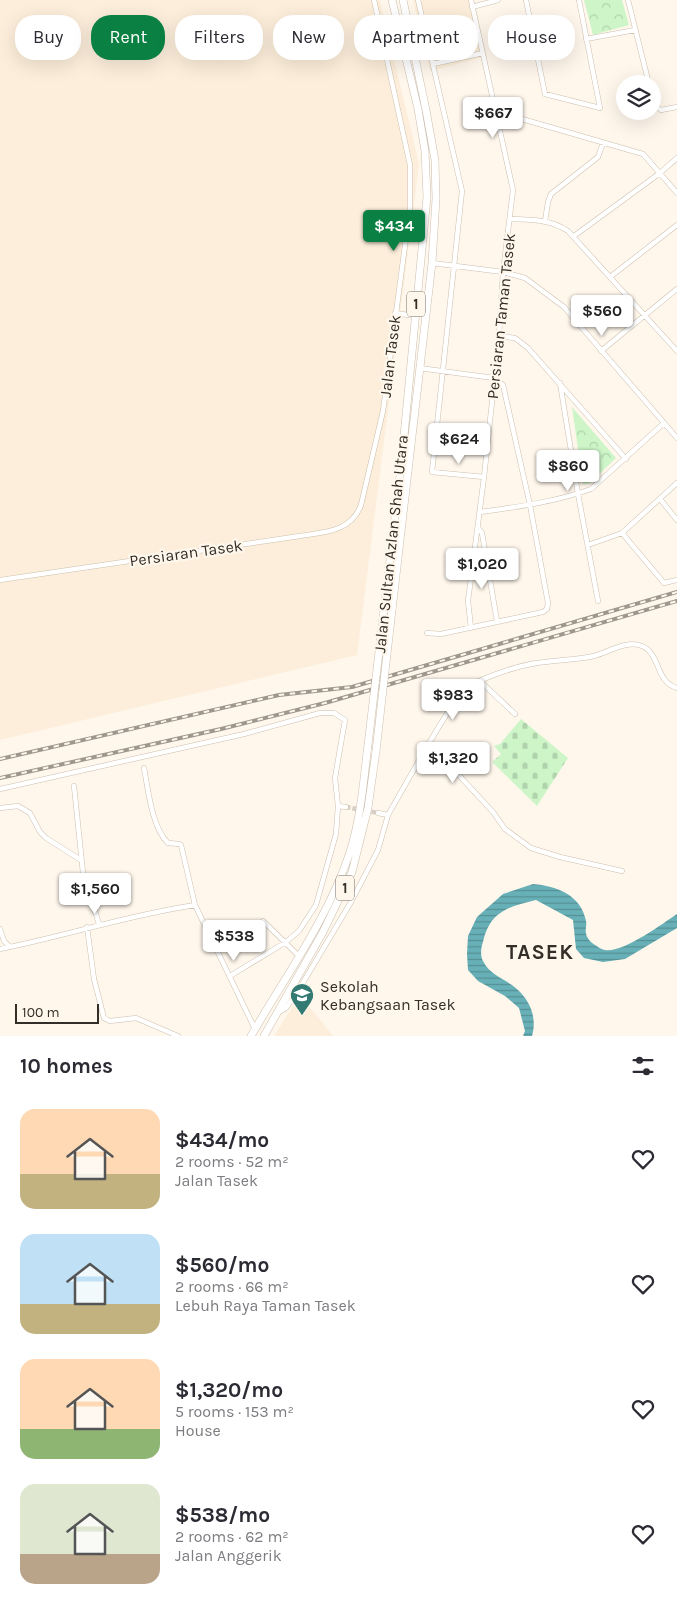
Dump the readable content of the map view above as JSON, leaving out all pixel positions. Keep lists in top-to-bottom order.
{
  "streets": {
    "main road": ["1", "Jalan Sultan Azlan Shah Utara"],
    "street": ["Persiaran Taman Tasek", "Jalan Tasek", "Persiaran Tasek"]
  },
  "crossings": [
    ["Jalan Tasek", "Persiaran Tasek"]
  ],
  "districts": ["TASEK"],
  "places": {
    "school or university": ["Sekolah Kebangsaan Tasek"]
  },
  "scale_bar": "100 m",
  "page": {
    "chip": [
      "Buy",
      "Rent",
      "Filters",
      "New",
      "Apartment",
      "House"
    ],
    "price": [
      "$667",
      "$434",
      "$560",
      "$624",
      "$860",
      "$1,020",
      "$983",
      "$1,320",
      "$1,560",
      "$538"
    ],
    "scale": "100 m",
    "heading": "10 homes",
    "list": [
      {
        "name": "$434/mo",
        "note": "2 rooms · 52 m² · Jalan Tasek"
      },
      {
        "name": "$560/mo",
        "note": "2 rooms · 66 m² · Lebuh Raya Taman Tasek"
      },
      {
        "name": "$1,320/mo",
        "note": "5 rooms · 153 m² · House"
      },
      {
        "name": "$538/mo",
        "note": "2 rooms · 62 m² · Jalan Anggerik"
      }
    ]
  }
}
